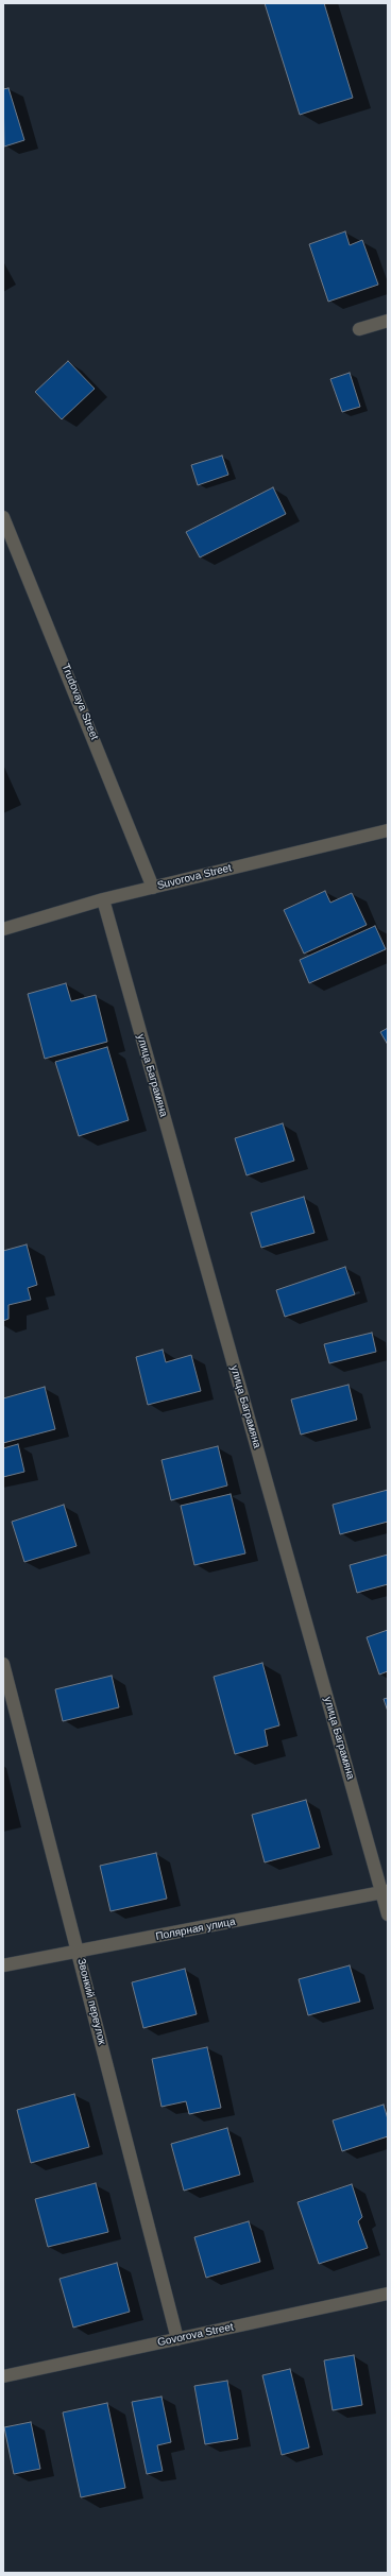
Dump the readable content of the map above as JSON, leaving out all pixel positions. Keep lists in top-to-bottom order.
{
  "streets": {
    "street": [
      "Trudovaya Street",
      "Suvorova Street",
      "улица Баграмяна",
      "Полярная улица",
      "Звонкий переулок",
      "Govorova Street"
    ]
  },
  "crossings": [
    ["Trudovaya Street", "Suvorova Street"],
    ["Suvorova Street", "улица Баграмяна"],
    ["улица Баграмяна", "Полярная улица"],
    ["Полярная улица", "Звонкий переулок"],
    ["Звонкий переулок", "Govorova Street"]
  ]
}
